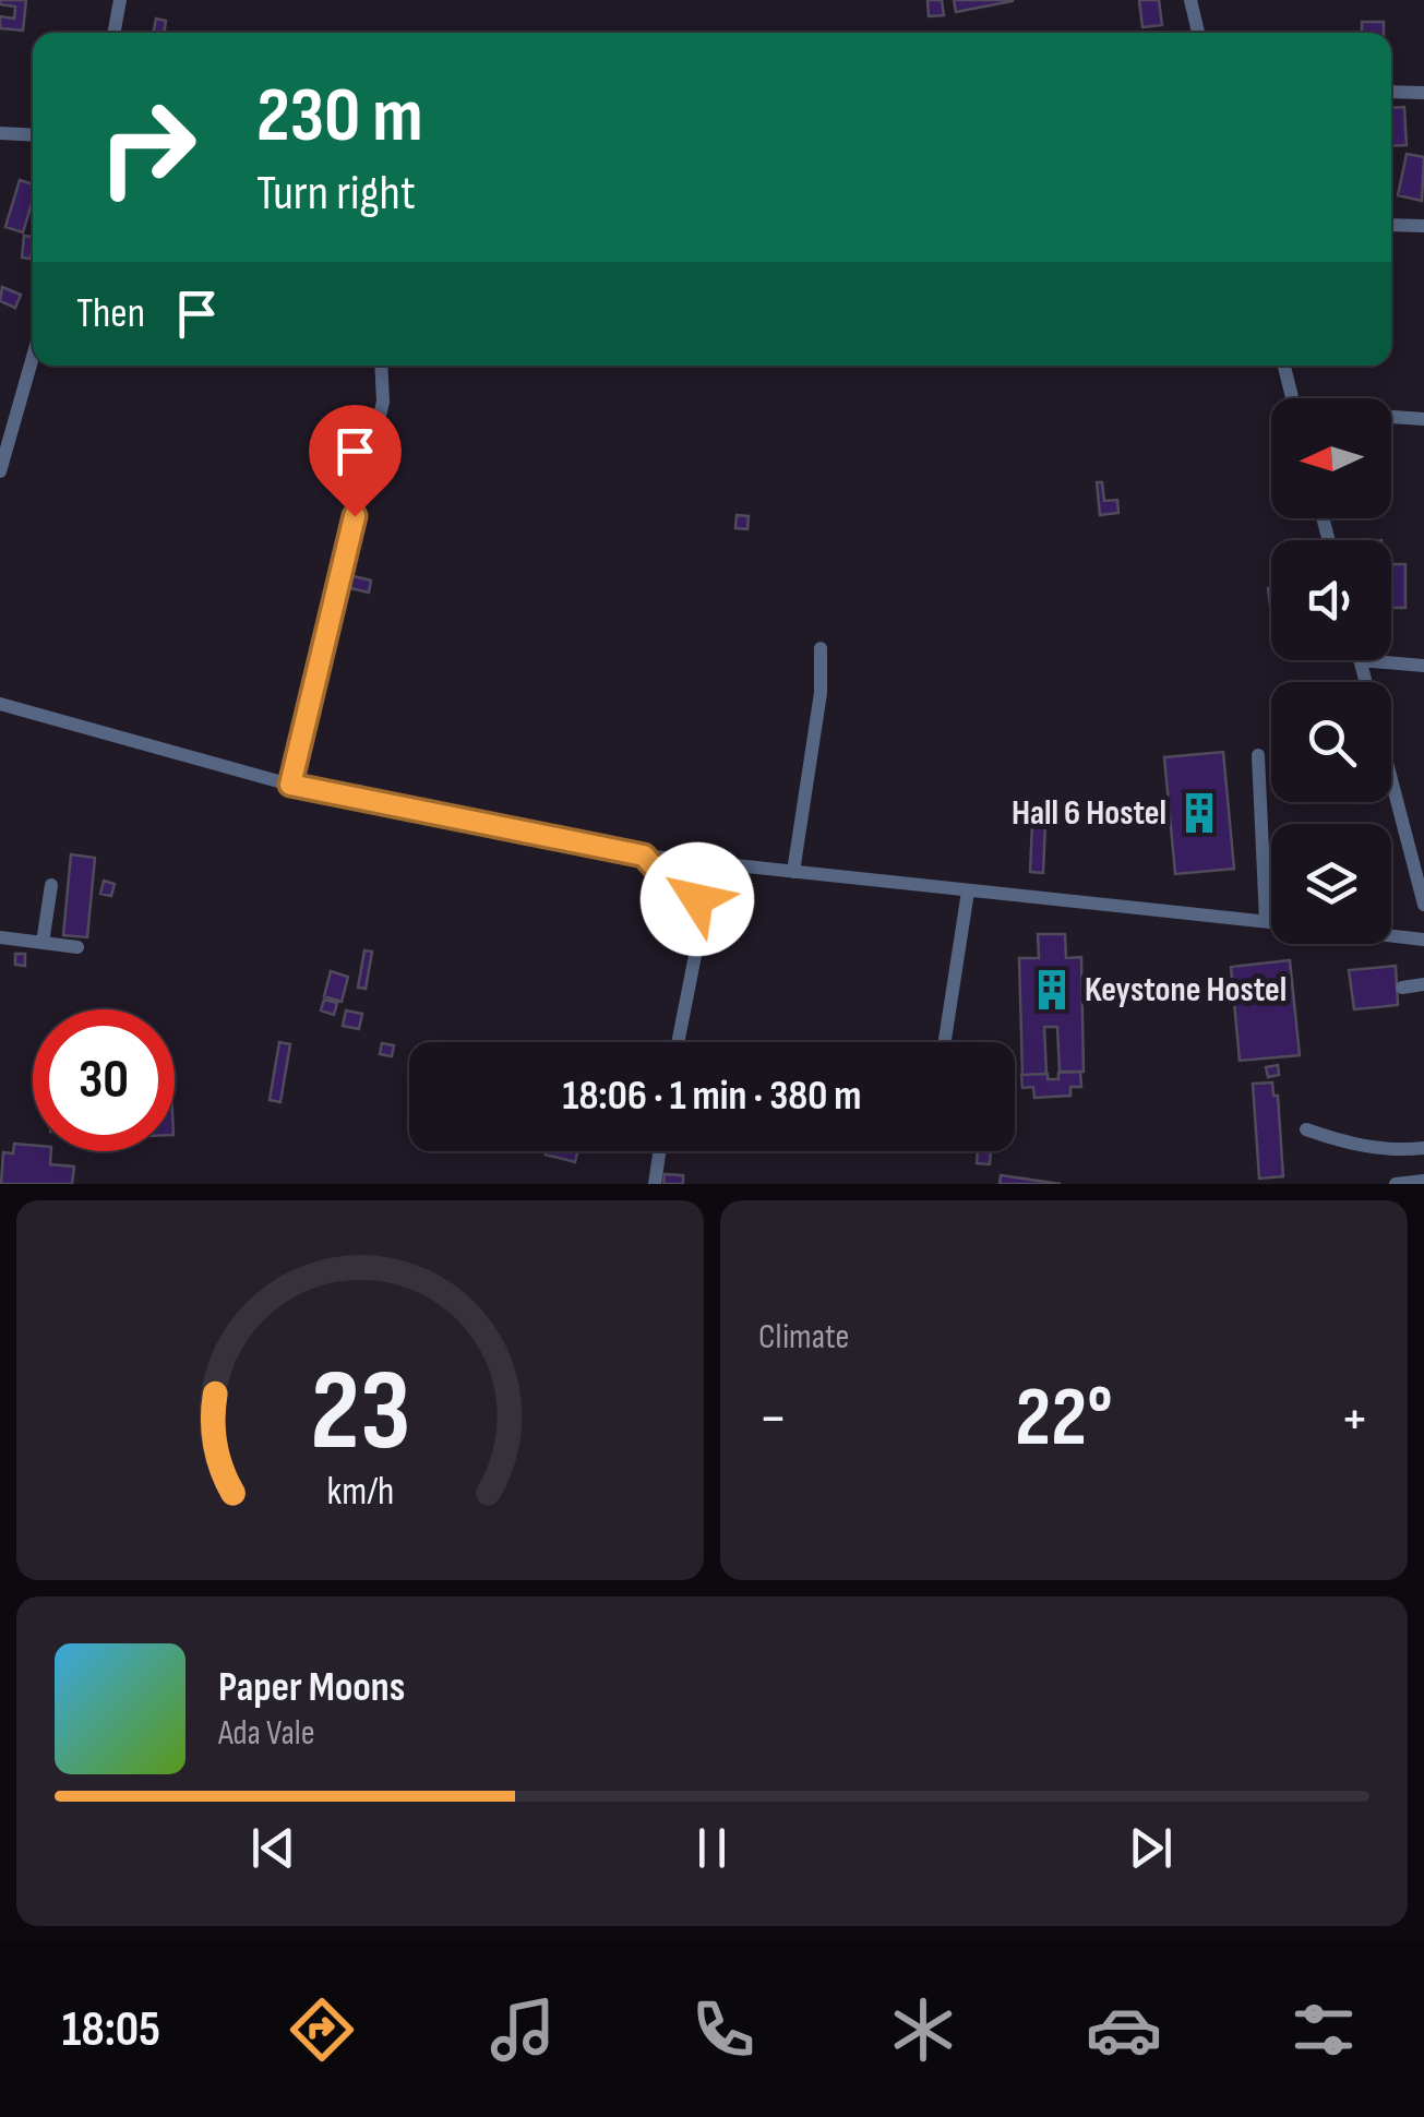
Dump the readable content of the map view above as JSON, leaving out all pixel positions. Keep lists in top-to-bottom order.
{
  "places": {
    "building": ["Hall 6 Hostel", "Keystone Hostel"]
  },
  "north": "left",
  "page": {
    "turn": ["230 m", "Turn right"],
    "then": "Then",
    "limit": "30",
    "trip": "18:06 · 1 min · 380 m",
    "tile": "Climate",
    "heat": ["−", "22°", "+"],
    "song": ["Paper Moons", "Ada Vale"],
    "tabs": "18:05",
    "gauge": ["23", "km/h"]
  }
}
